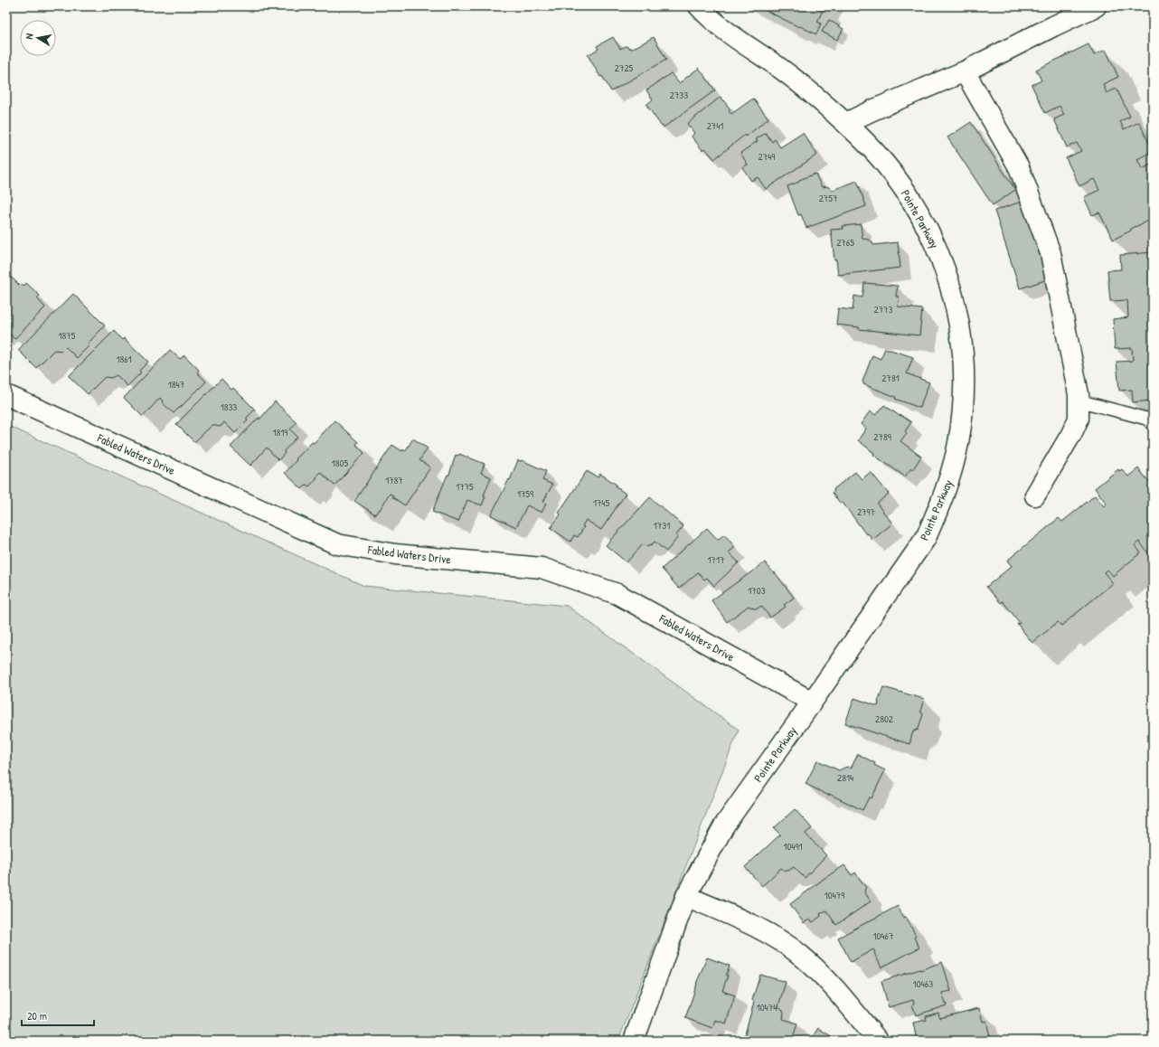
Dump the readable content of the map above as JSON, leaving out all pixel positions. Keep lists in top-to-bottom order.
{
  "streets": {
    "street": ["Pointe Parkway", "Fabled Waters Drive"]
  },
  "crossings": [
    ["Pointe Parkway", "Fabled Waters Drive"]
  ],
  "house_numbers": [
    "2725",
    "2733",
    "2741",
    "2749",
    "2757",
    "2765",
    "2773",
    "1875",
    "1861",
    "2781",
    "1847",
    "1833",
    "1819",
    "2789",
    "1805",
    "1787",
    "1775",
    "1759",
    "1745",
    "2797",
    "1731",
    "1717",
    "1703",
    "2802",
    "2814",
    "10491",
    "10479",
    "10467",
    "10463",
    "10474"
  ],
  "scale_bar": "20 m",
  "north": "left"
}
